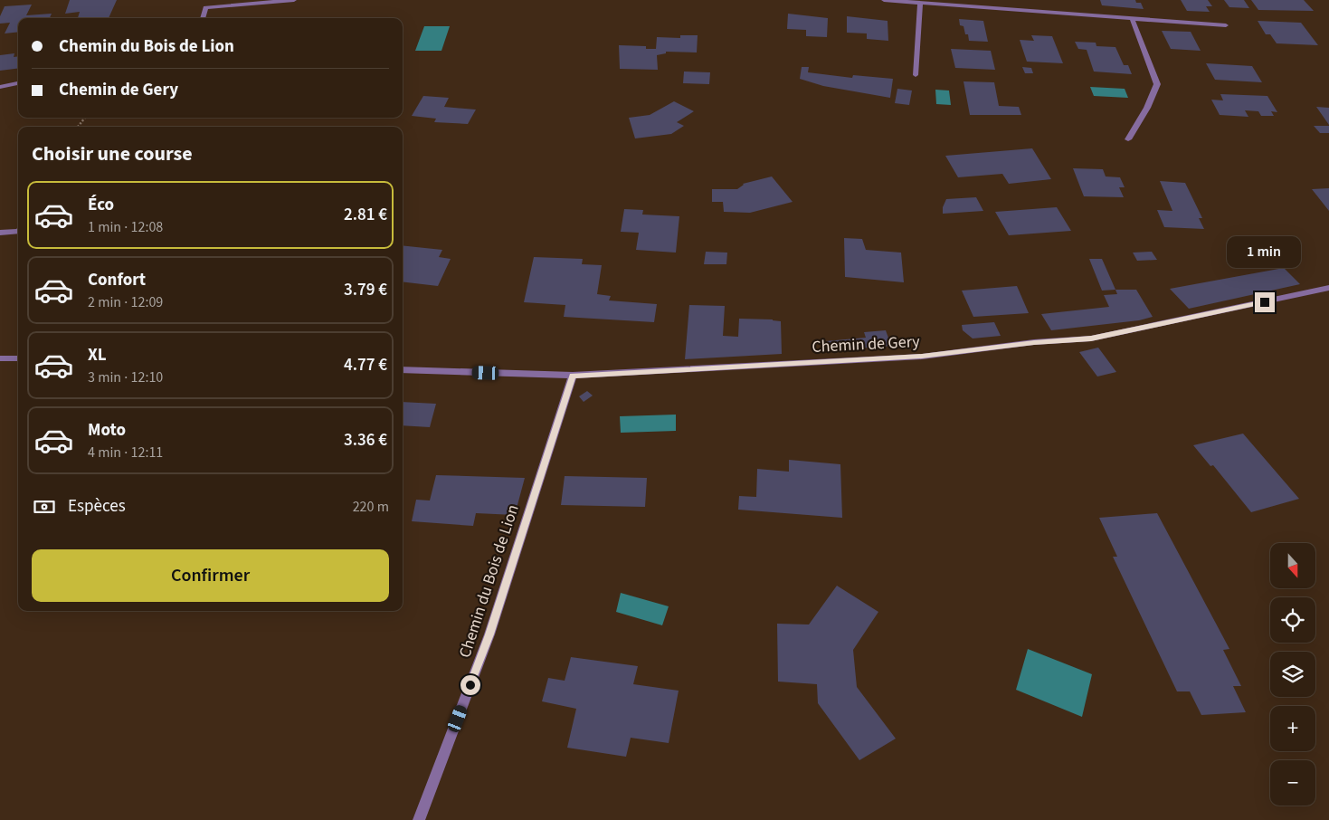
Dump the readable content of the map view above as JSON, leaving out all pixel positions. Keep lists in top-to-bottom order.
{
  "streets": {
    "street": ["Chemin de Gery", "Chemin du Bois de Lion"]
  },
  "crossings": [
    ["Chemin de Gery", "Chemin du Bois de Lion"]
  ],
  "north": "bottom",
  "page": {
    "banner": ["Chemin du Bois de Lion", "Chemin de Gery"],
    "heading": "Choisir une course",
    "list": [
      {
        "name": "Éco",
        "note": "1 min · 12:08",
        "value": "2.81 €"
      },
      {
        "name": "Confort",
        "note": "2 min · 12:09",
        "value": "3.79 €"
      },
      {
        "name": "XL",
        "note": "3 min · 12:10",
        "value": "4.77 €"
      },
      {
        "name": "Moto",
        "note": "4 min · 12:11",
        "value": "3.36 €"
      }
    ],
    "bubble": "1 min",
    "pay": ["Espèces", "220 m"],
    "buttons": "Confirmer",
    "map_buttons": ["+", "−"]
  }
}
